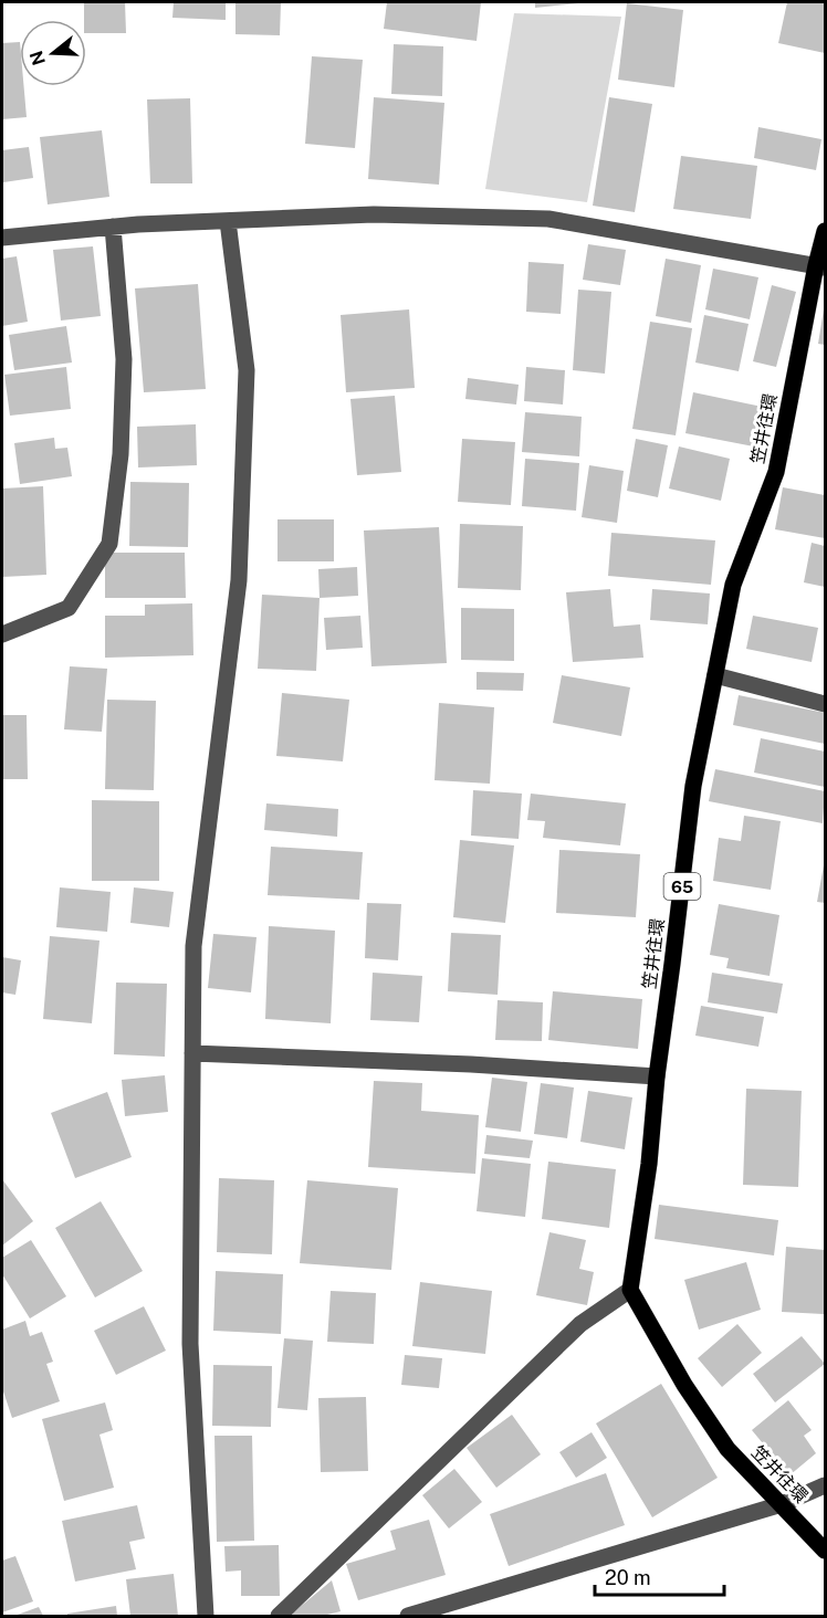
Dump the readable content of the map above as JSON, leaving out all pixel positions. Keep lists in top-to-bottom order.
{
  "streets": {
    "main road": ["笠井往環", "65"]
  },
  "scale_bar": "20 m",
  "north": "left"
}
